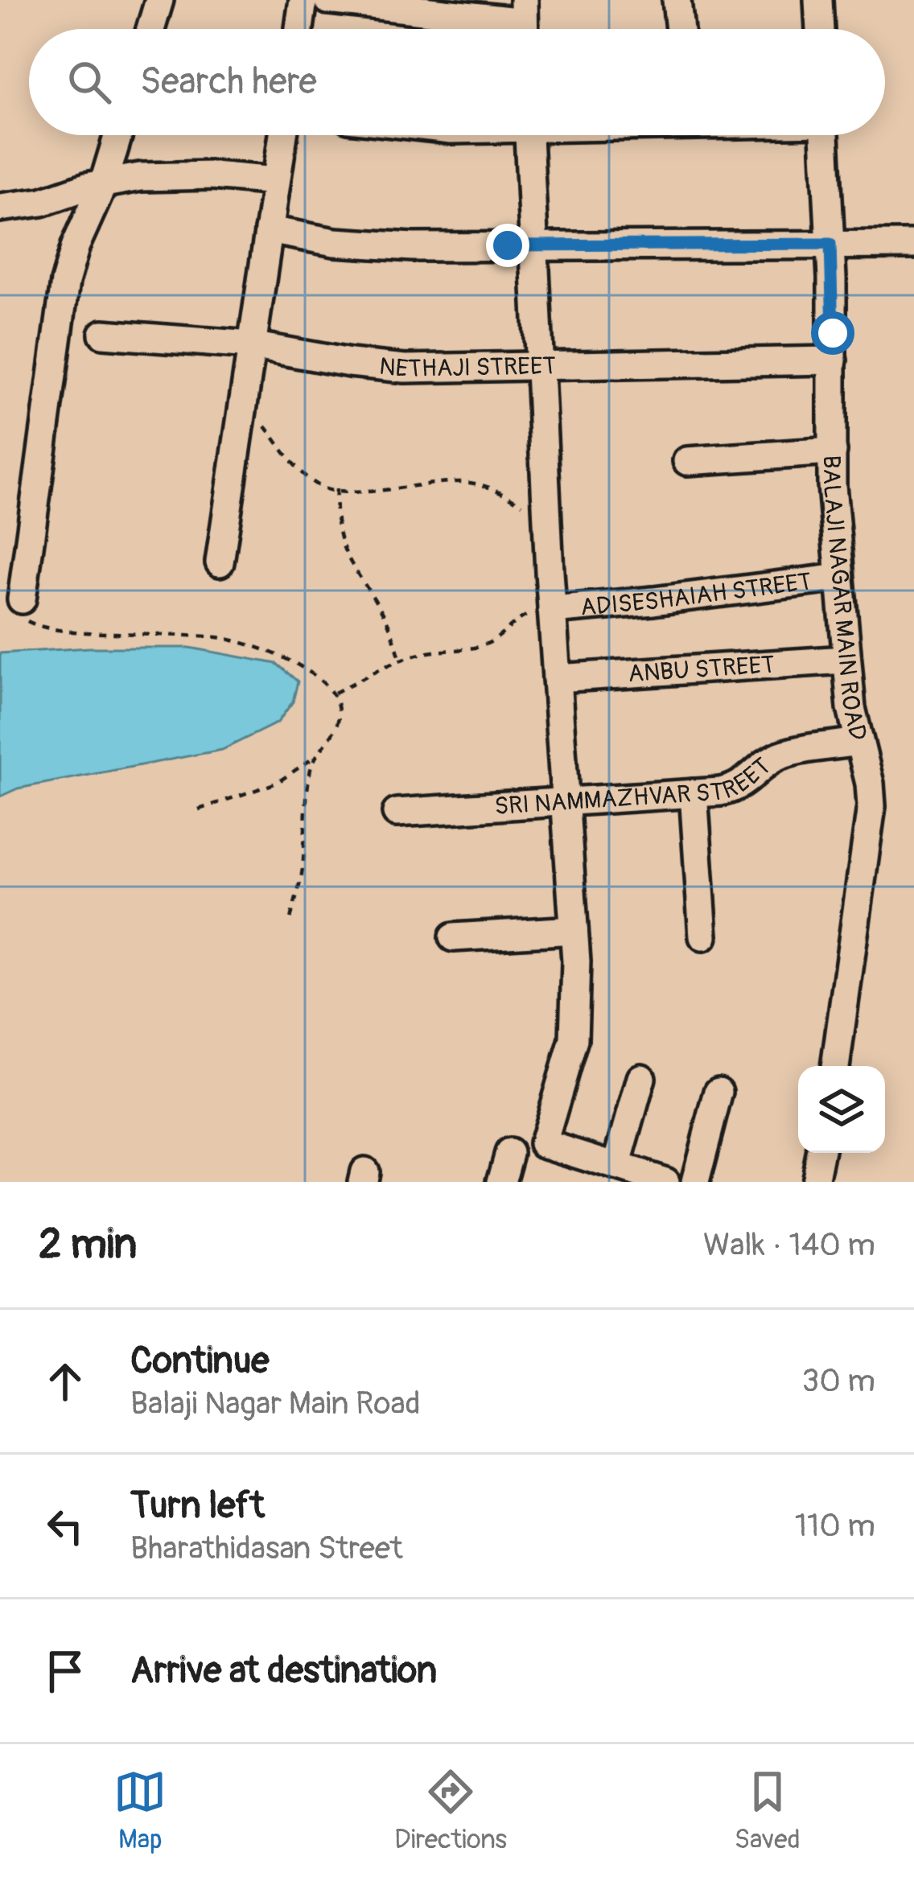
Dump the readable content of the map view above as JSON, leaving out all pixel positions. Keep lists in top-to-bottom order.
{
  "streets": {
    "street": [
      "NETHAJI STREET",
      "ADISESHAIAH STREET",
      "BALAJI NAGAR MAIN ROAD",
      "ANBU STREET",
      "SRI NAMMAZHVAR STREET"
    ]
  },
  "crossings": [
    ["NETHAJI STREET", "BALAJI NAGAR MAIN ROAD"],
    ["ADISESHAIAH STREET", "BALAJI NAGAR MAIN ROAD"],
    ["BALAJI NAGAR MAIN ROAD", "ANBU STREET"],
    ["BALAJI NAGAR MAIN ROAD", "SRI NAMMAZHVAR STREET"]
  ],
  "page": {
    "search": "Search here",
    "heading": ["2 min", "Walk · 140 m"],
    "list": [
      ["Continue", "Balaji Nagar Main Road", "30 m"],
      ["Turn left", "Bharathidasan Street", "110 m"],
      "Arrive at destination"
    ],
    "nav": ["Map", "Directions", "Saved"]
  }
}
